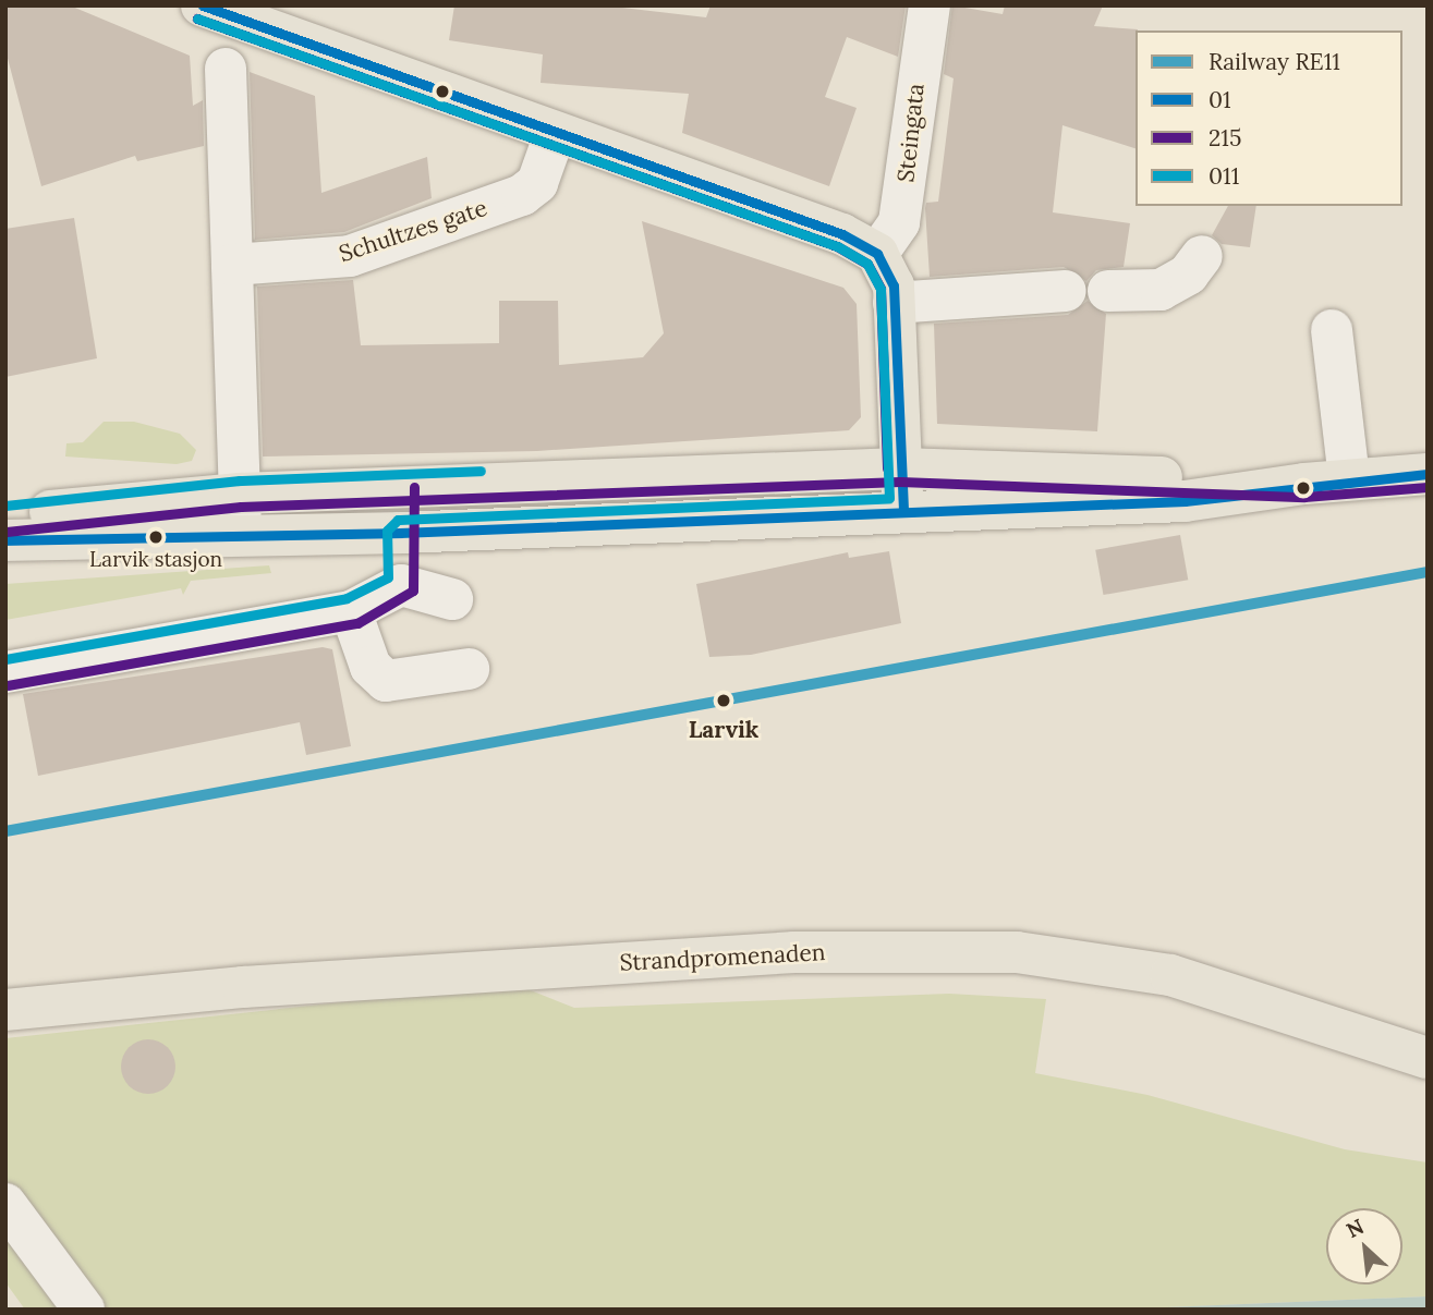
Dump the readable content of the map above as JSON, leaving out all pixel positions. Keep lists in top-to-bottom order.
{
  "streets": {
    "main road": ["Strandpromenaden"],
    "street": ["Steingata", "Schultzes gate"]
  },
  "places": ["Larvik stasjon", "Larvik"],
  "lines": [
    "transit line 01",
    "transit line 215",
    "transit line 011",
    "rail line RE11"
  ],
  "legend": [
    "Railway RE11",
    "01",
    "215",
    "011"
  ],
  "north": "top left"
}
